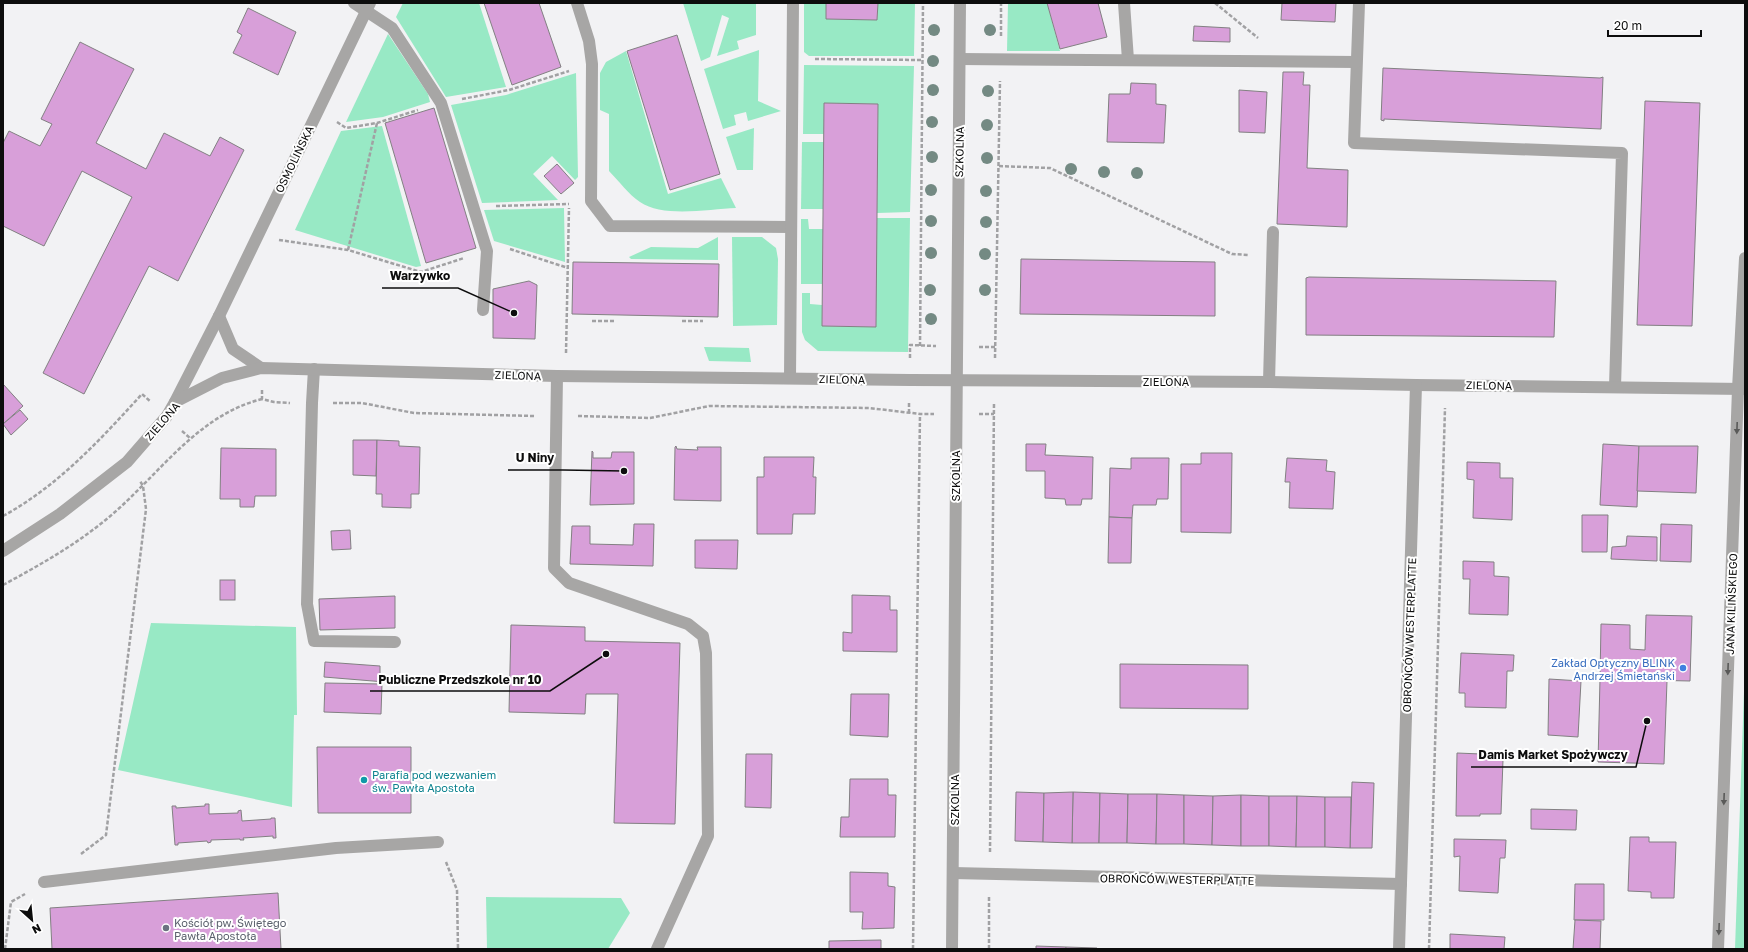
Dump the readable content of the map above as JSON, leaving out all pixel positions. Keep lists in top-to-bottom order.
{
  "streets": {
    "street": [
      "SZKOLNA",
      "OSMOLIŃSKA",
      "ZIELONA",
      "JANA KILIŃSKIEGO",
      "OBROŃCÓW WESTERPLATTE"
    ]
  },
  "crossings": [
    ["SZKOLNA", "ZIELONA"],
    ["SZKOLNA", "OBROŃCÓW WESTERPLATTE"],
    ["OSMOLIŃSKA", "ZIELONA"],
    ["ZIELONA", "JANA KILIŃSKIEGO"],
    ["ZIELONA", "OBROŃCÓW WESTERPLATTE"]
  ],
  "one_way": ["JANA KILIŃSKIEGO"],
  "places": [
    "Warzywko",
    "U Niny",
    "Publiczne Przedszkole nr 10",
    "Zakład Optyczny BLINK Andrzej Śmietański",
    "Damis Market Spożywczy",
    "Parafia pod wezwaniem św. Pawła Apostoła",
    "Kościół pw. Świętego Pawła Apostoła"
  ],
  "scale_bar": "20 m",
  "north": "bottom right"
}
